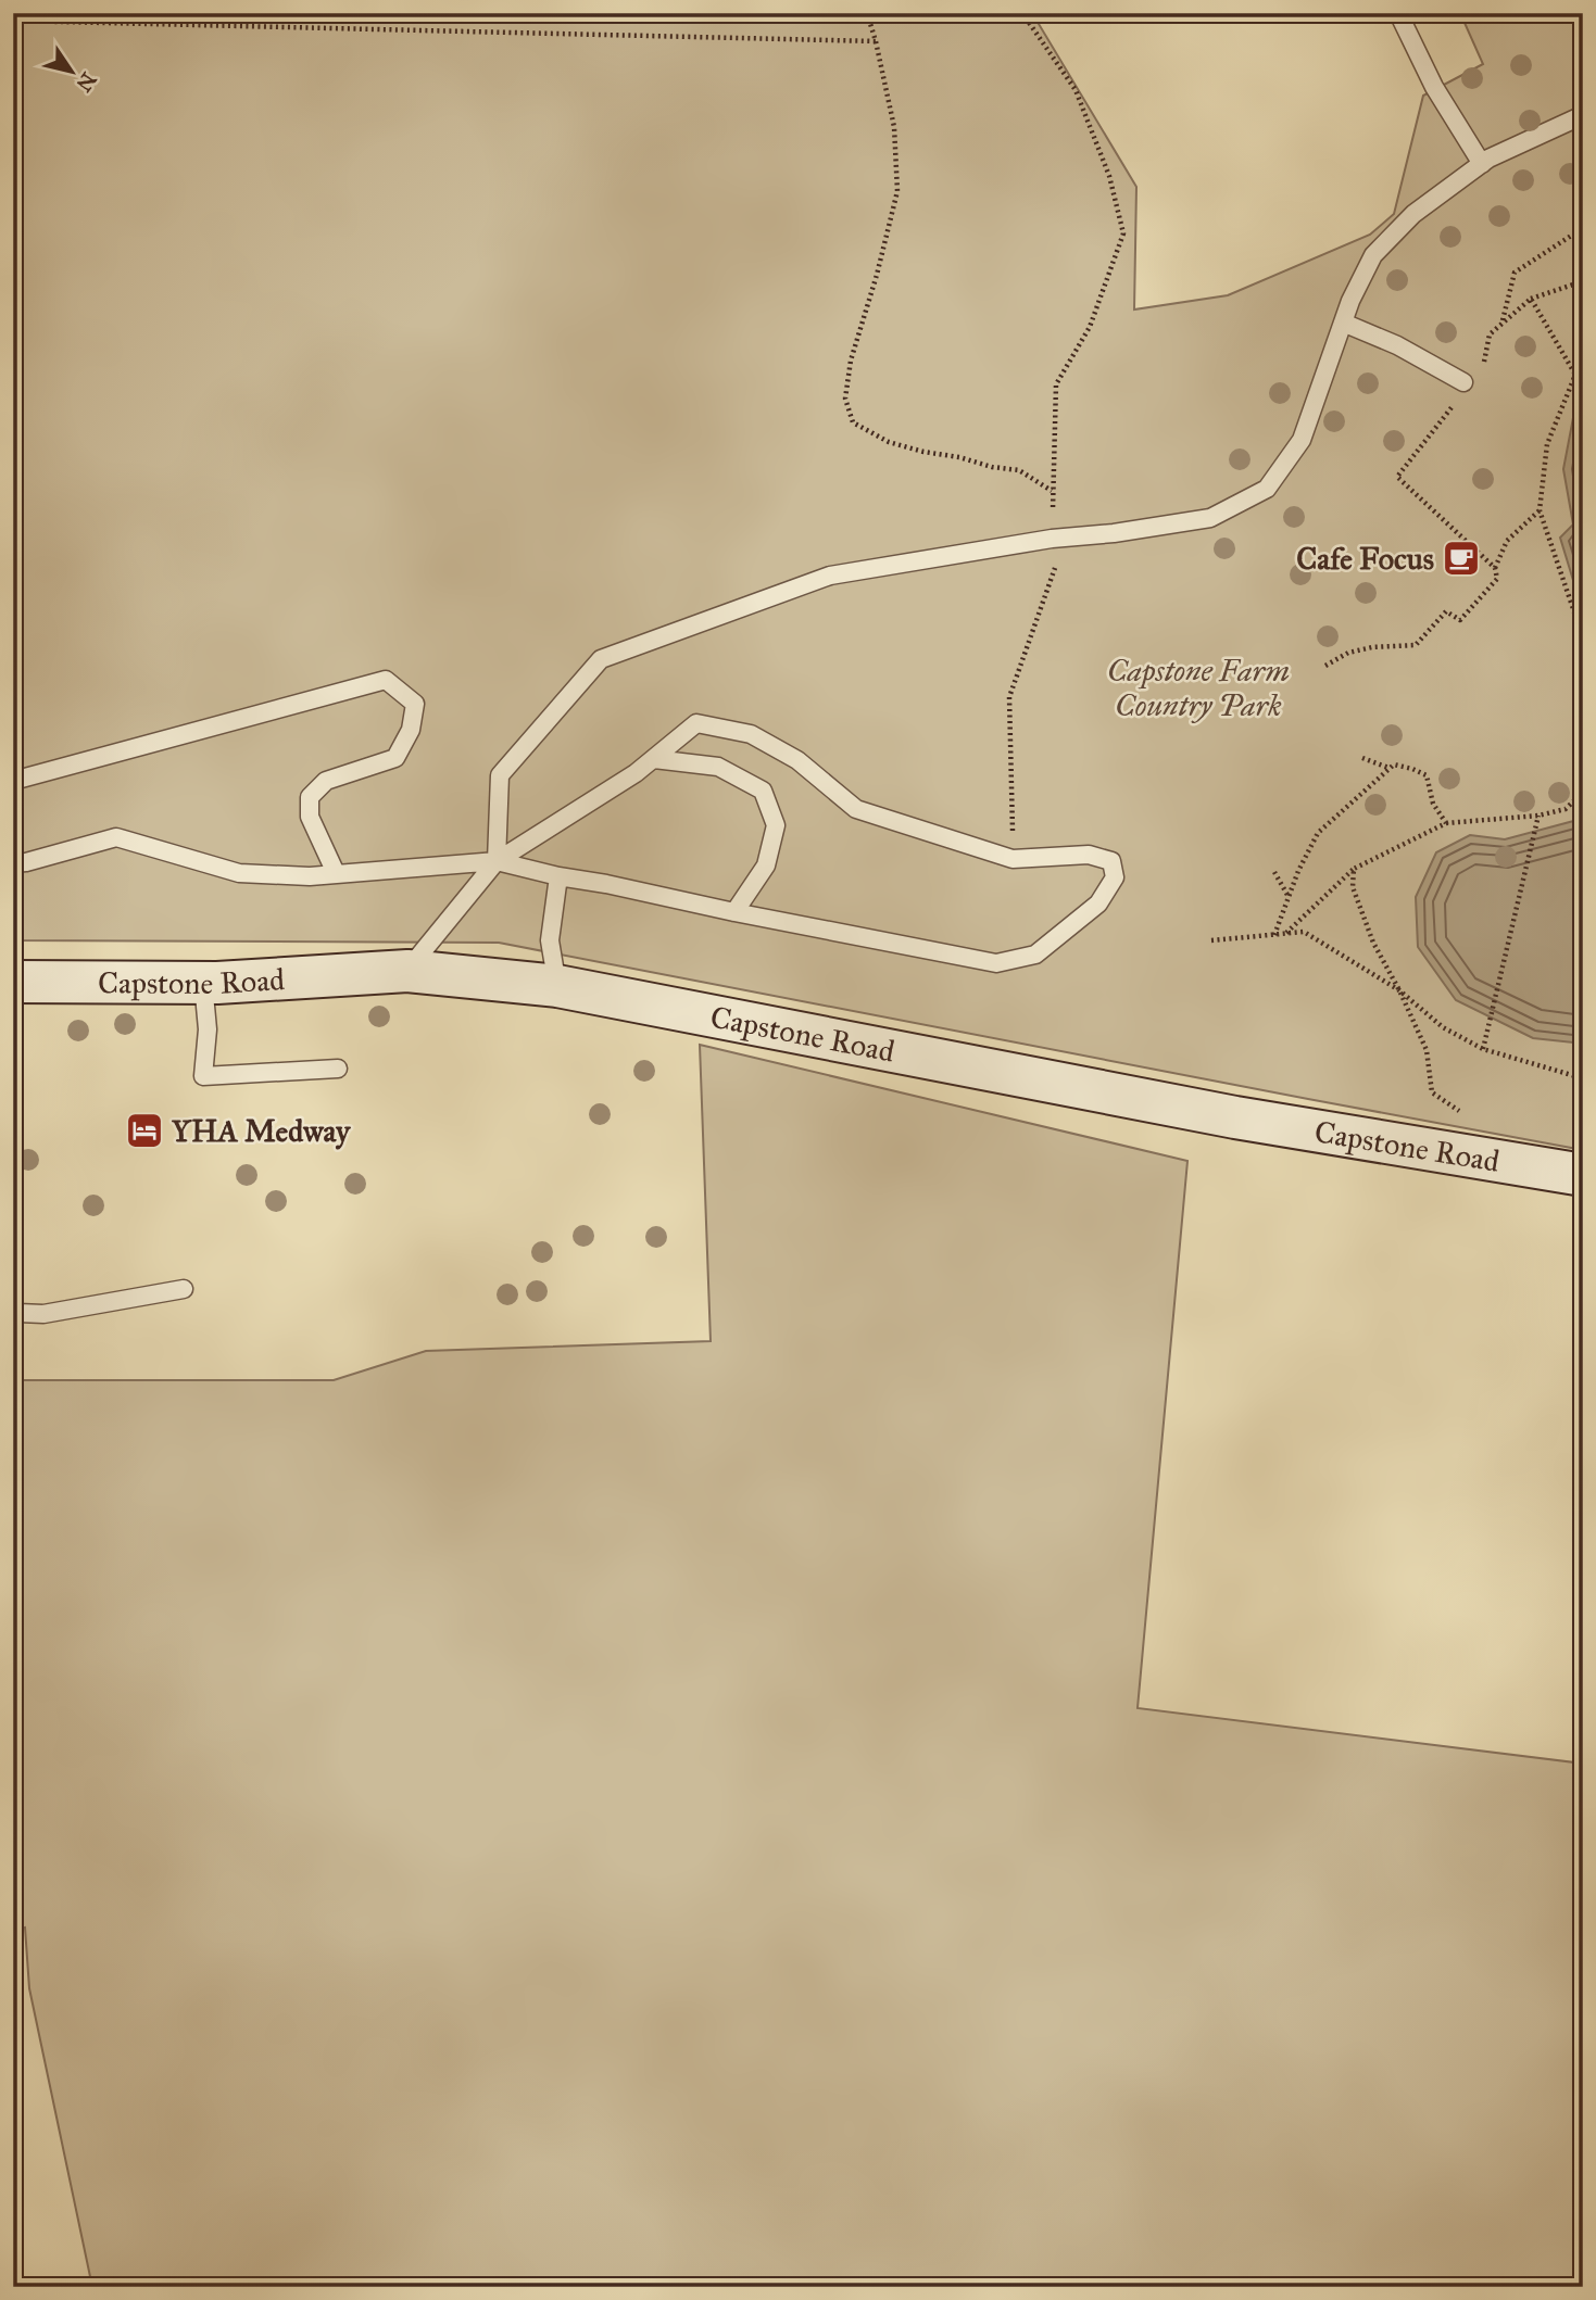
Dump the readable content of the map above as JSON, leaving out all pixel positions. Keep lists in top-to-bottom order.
{
  "streets": {
    "street": ["Capstone Road"]
  },
  "parks": ["Capstone Farm Country Park"],
  "places": {
    "cafe": ["Cafe Focus"],
    "hotel": ["YHA Medway"]
  },
  "north": "bottom right"
}
